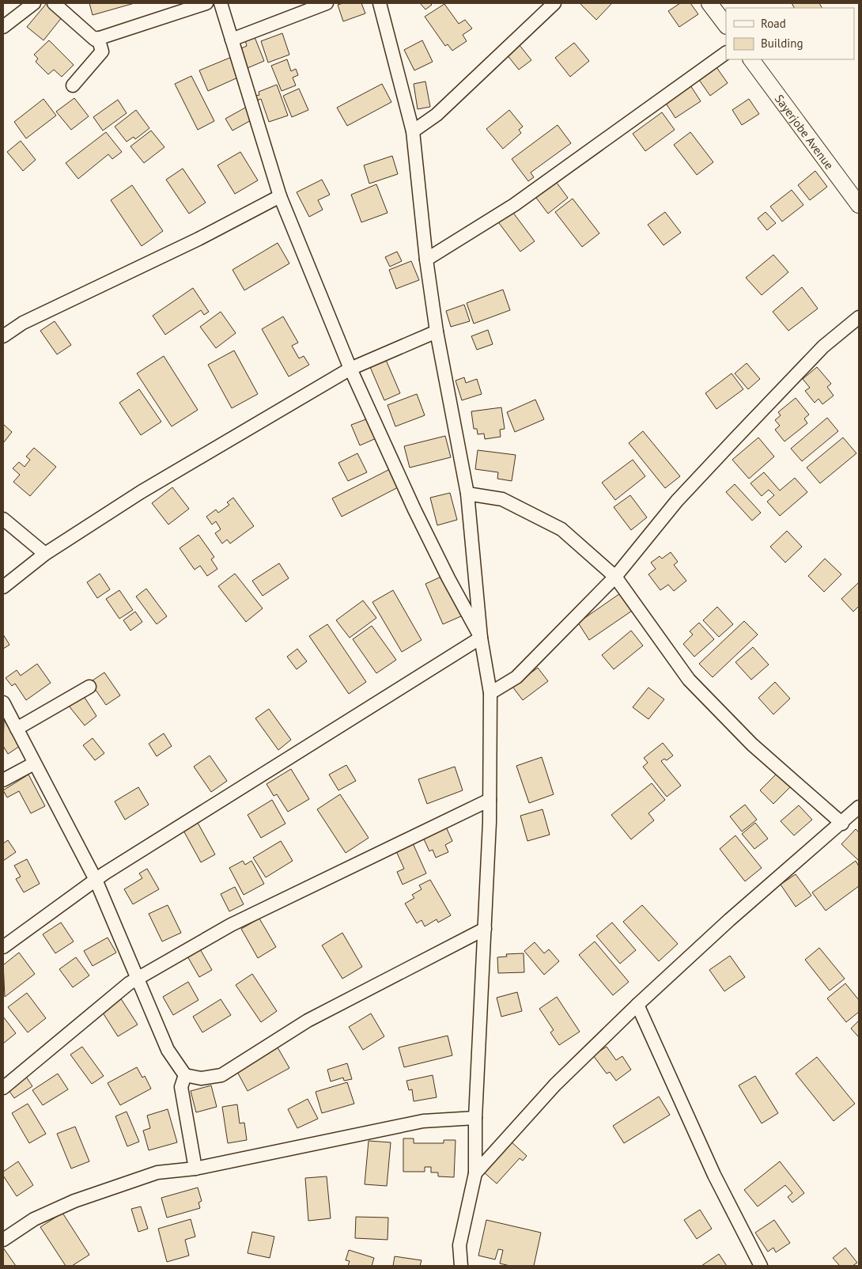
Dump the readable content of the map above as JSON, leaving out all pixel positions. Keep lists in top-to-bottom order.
{
  "streets": {
    "street": ["Sayerjobe Avenue"]
  },
  "legend": ["Road", "Building"]
}
